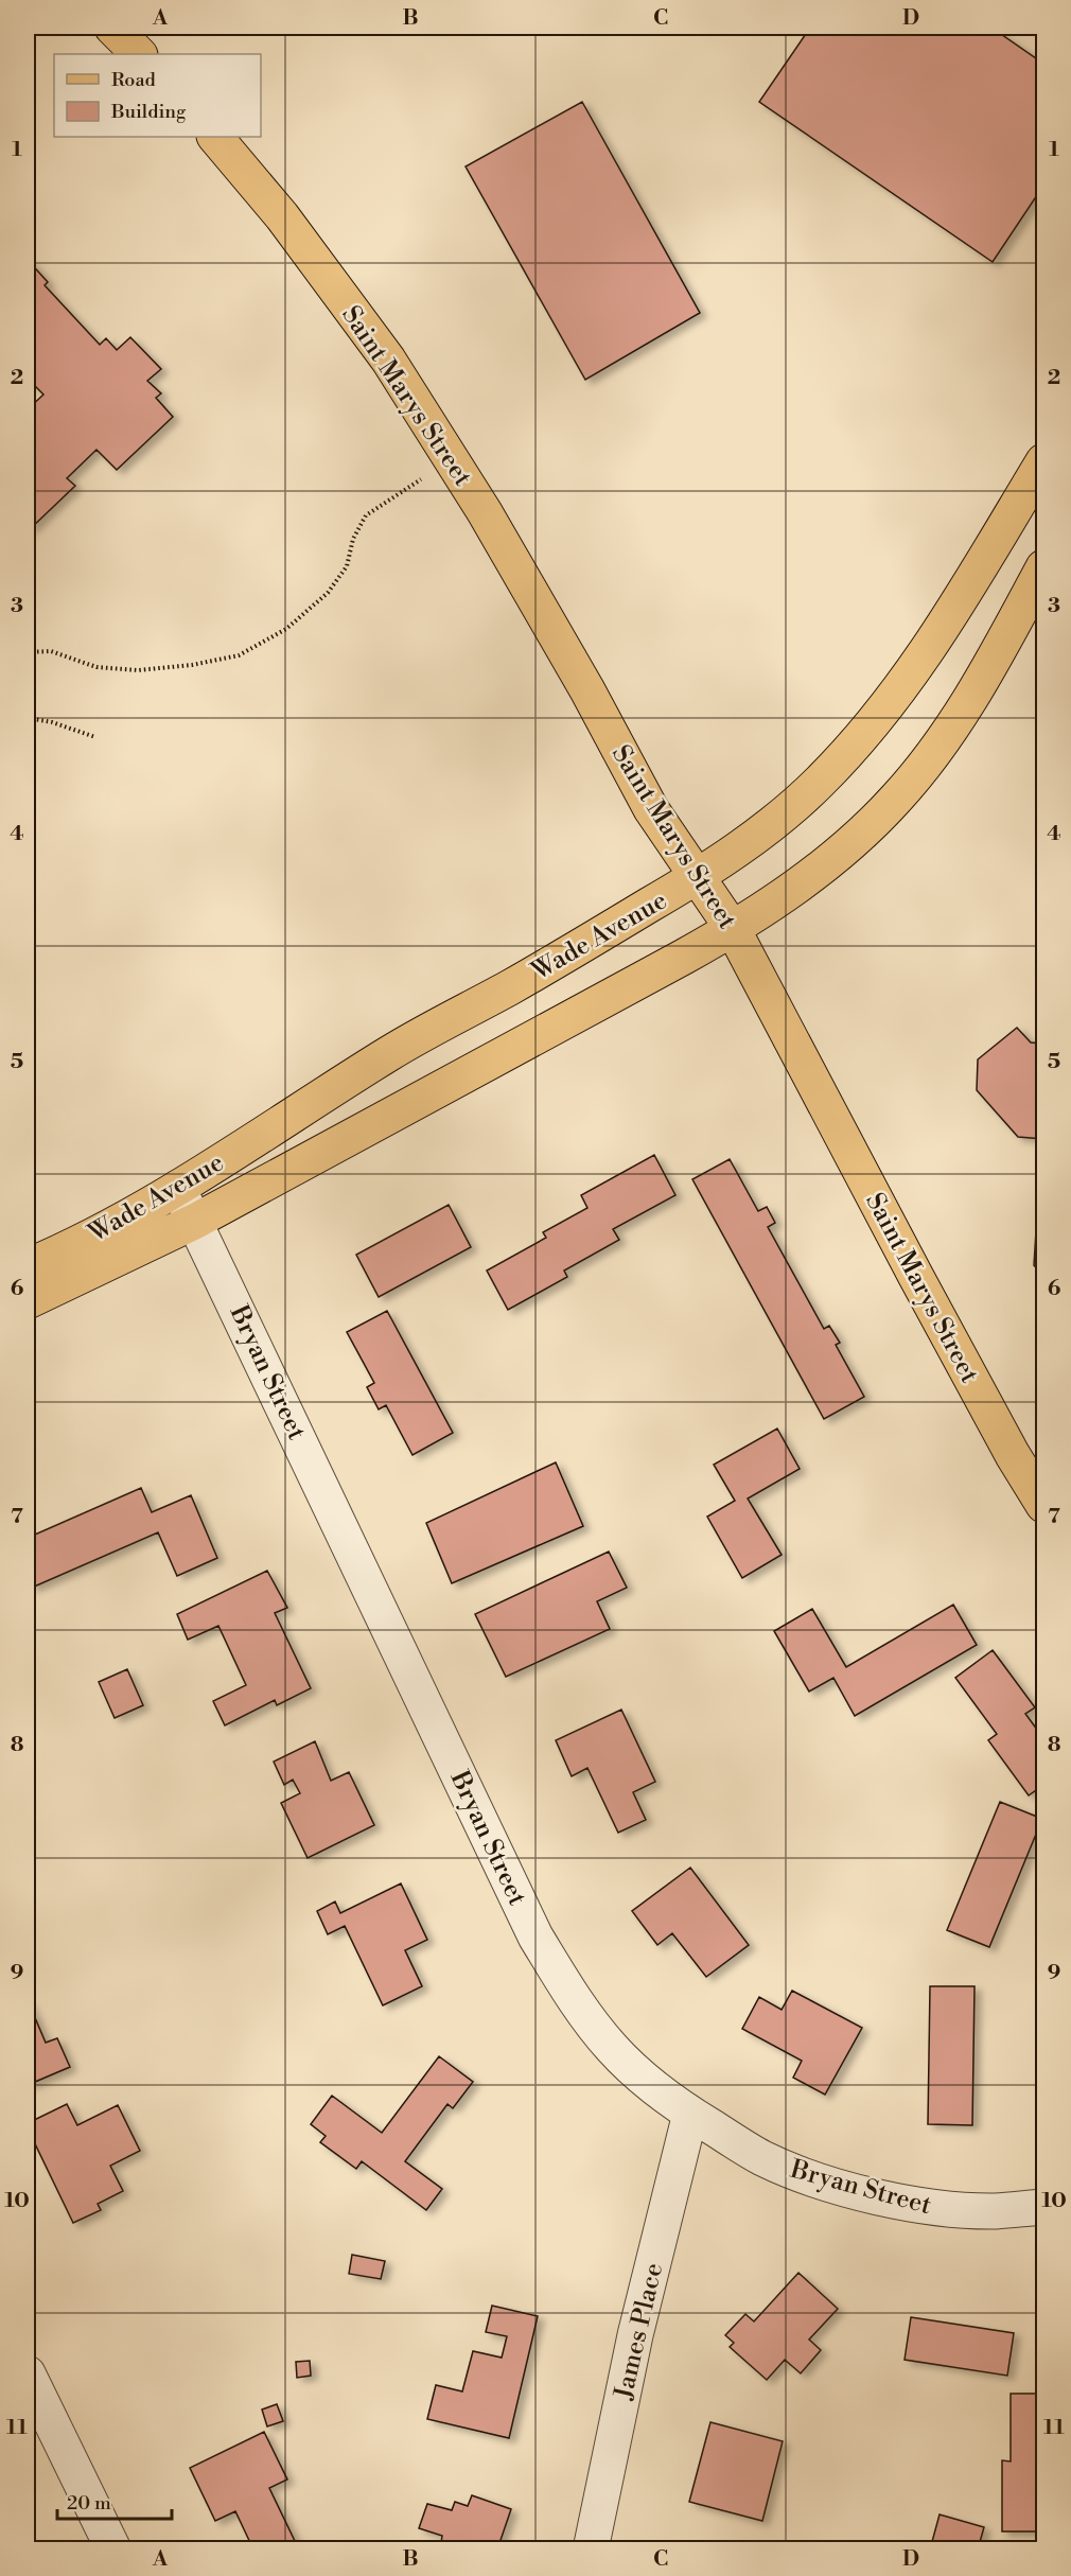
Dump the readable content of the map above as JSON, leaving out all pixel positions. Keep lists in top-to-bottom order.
{
  "streets": {
    "main road": ["Saint Marys Street", "Wade Avenue"],
    "street": ["Bryan Street", "James Place"]
  },
  "crossings": [
    ["Saint Marys Street", "Wade Avenue"],
    ["Wade Avenue", "Bryan Street"],
    ["Bryan Street", "James Place"]
  ],
  "legend": ["Road", "Building"],
  "scale_bar": "20 m",
  "grid": {
    "columns": [
      "A",
      "B",
      "C",
      "D"
    ],
    "rows": [
      "1",
      "2",
      "3",
      "4",
      "5",
      "6",
      "7",
      "8",
      "9",
      "10",
      "11"
    ]
  }
}
